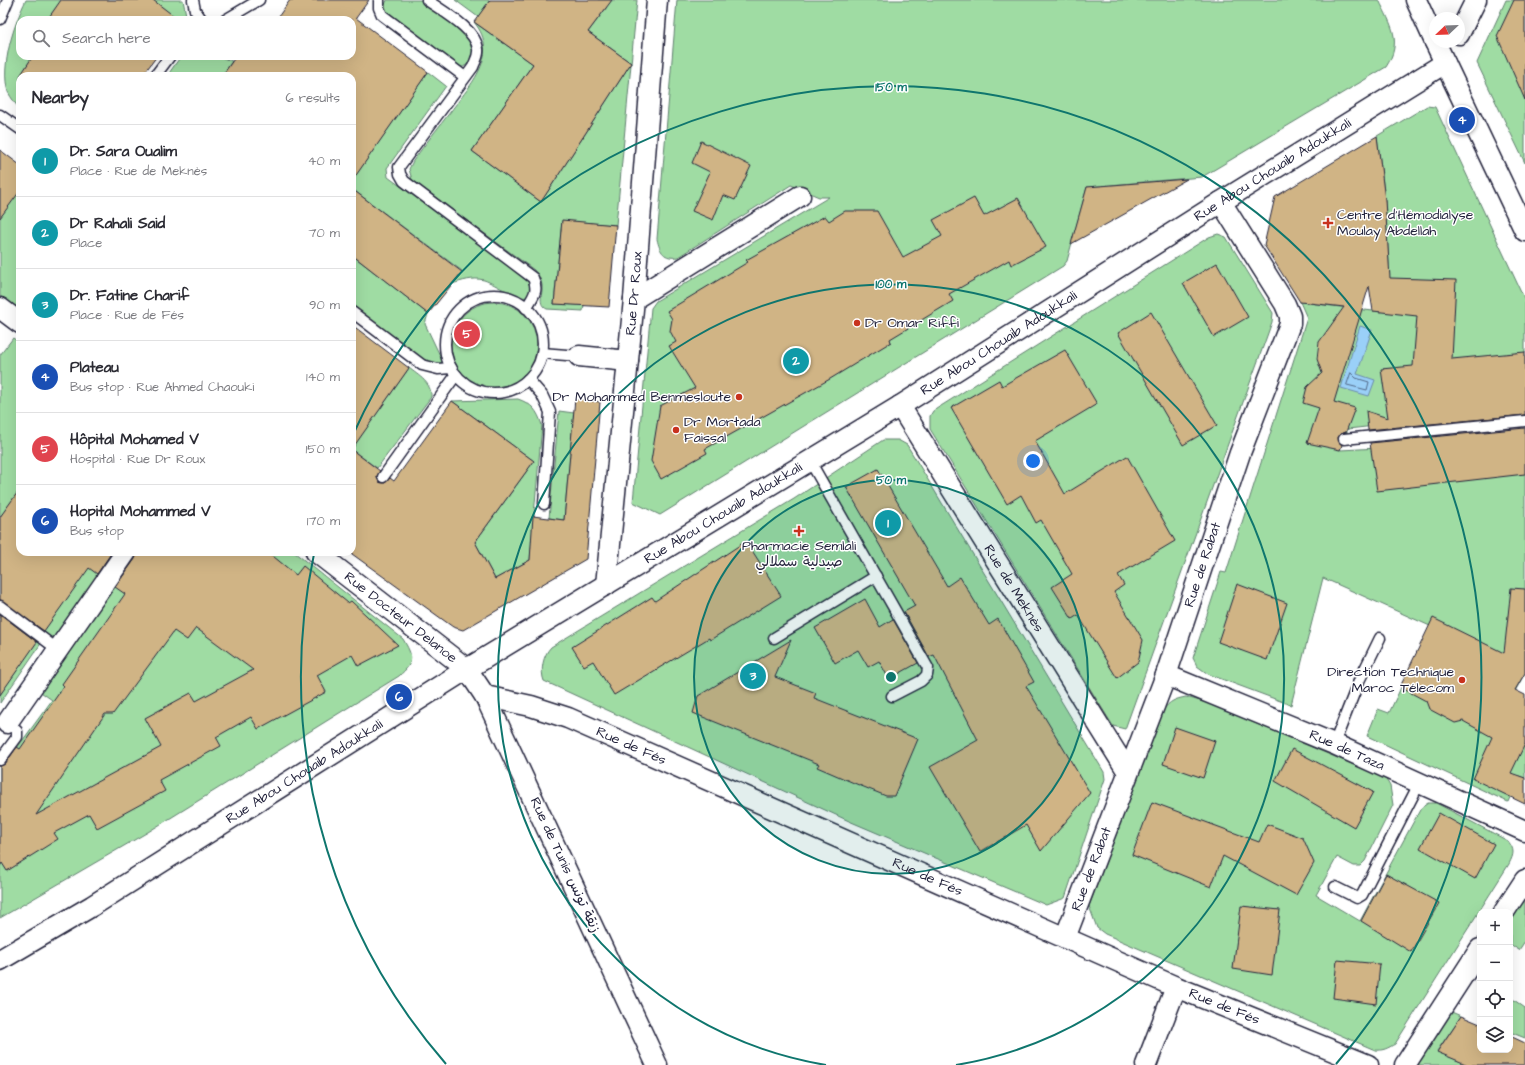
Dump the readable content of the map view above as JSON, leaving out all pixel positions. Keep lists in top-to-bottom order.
{
  "streets": {
    "street": [
      "Rue Abou Chouaib Adoukkali",
      "Rue Dr Roux",
      "Rue de Rabat",
      "Rue de Meknès",
      "Rue Docteur Delanoe",
      "Rue de Fés",
      "Rue de Taza",
      "Rue de Tunis زنقة تونس"
    ]
  },
  "crossings": [
    ["Rue Abou Chouaib Adoukkali", "Rue Dr Roux"],
    ["Rue Abou Chouaib Adoukkali", "Rue de Rabat"],
    ["Rue Abou Chouaib Adoukkali", "Rue de Meknès"],
    ["Rue Abou Chouaib Adoukkali", "Rue Docteur Delanoe"],
    ["Rue Abou Chouaib Adoukkali", "Rue de Tunis زنقة تونس"],
    ["Rue de Rabat", "Rue de Meknès"],
    ["Rue de Rabat", "Rue de Fés"],
    ["Rue de Rabat", "Rue de Taza"],
    ["Rue Docteur Delanoe", "Rue de Tunis زنقة تونس"],
    ["Rue de Fés", "Rue de Tunis زنقة تونس"]
  ],
  "places": {
    "health": ["Centre d'Hémodialyse Moulay Abdellah", "Pharmacie Semlali صيدلية سملالي"],
    "other": [
      "Dr Omar Riffi",
      "Dr Mohammed Benmesloute",
      "Dr Mortada Faissal",
      "Direction Technique Maroc Télecom"
    ]
  },
  "north": "bottom left",
  "page": {
    "search": "Search here",
    "heading": ["Nearby", "6 results"],
    "pins": [
      "4",
      "5",
      "2",
      "1",
      "3",
      "6"
    ],
    "list": [
      {
        "mark": "1",
        "name": "Dr. Sara Oualim",
        "note": "Place · Rue de Meknès",
        "value": "40 m"
      },
      {
        "mark": "2",
        "name": "Dr Rahali Said",
        "note": "Place",
        "value": "70 m"
      },
      {
        "mark": "3",
        "name": "Dr. Fatine Charif",
        "note": "Place · Rue de Fés",
        "value": "90 m"
      },
      {
        "mark": "4",
        "name": "Plateau",
        "note": "Bus stop · Rue Ahmed Chaouki",
        "value": "140 m"
      },
      {
        "mark": "5",
        "name": "Hôpital Mohamed V",
        "note": "Hospital · Rue Dr Roux",
        "value": "150 m"
      },
      {
        "mark": "6",
        "name": "Hopital Mohammed V",
        "note": "Bus stop",
        "value": "170 m"
      }
    ],
    "map_buttons": ["+", "−"]
  },
  "rings": ["150 m", "100 m", "50 m"]
}
